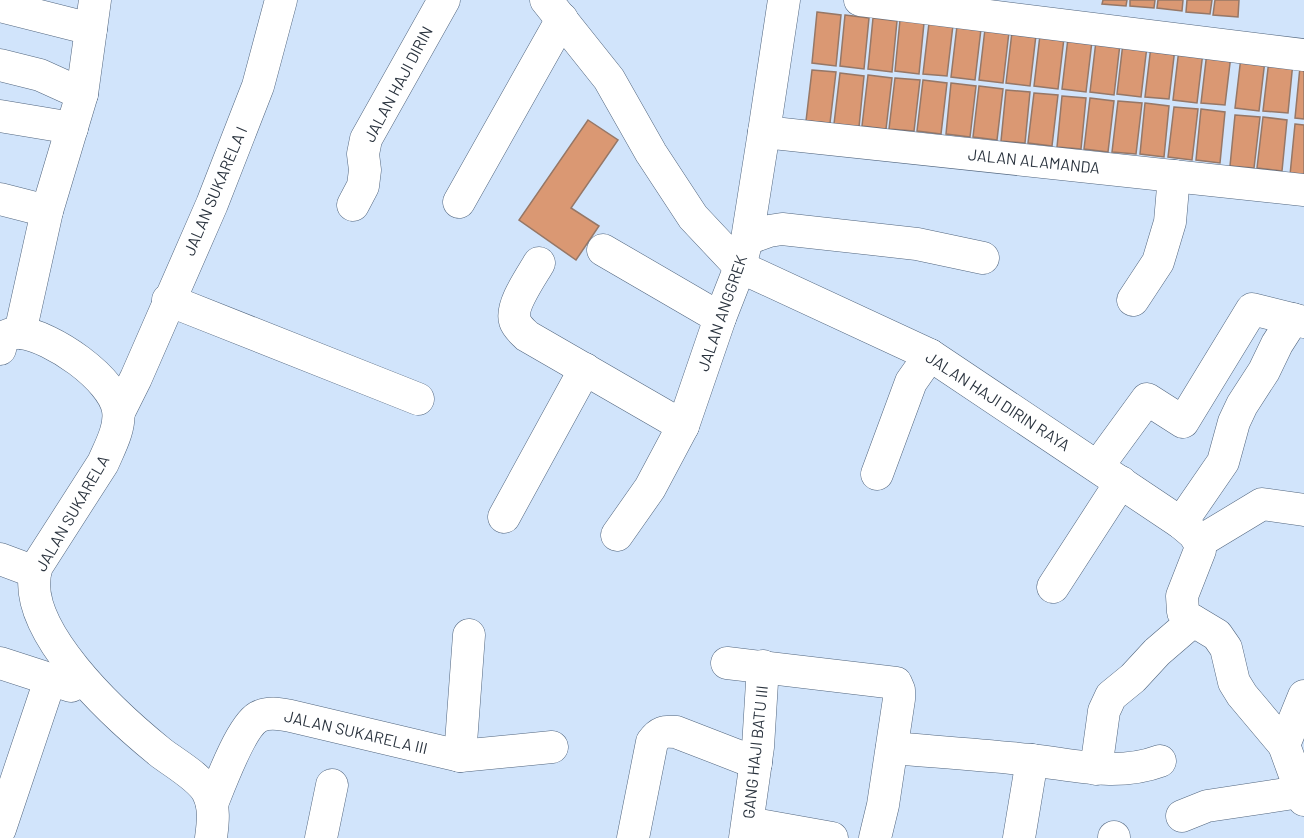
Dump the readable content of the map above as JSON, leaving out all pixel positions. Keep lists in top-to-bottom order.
{
  "streets": {
    "street": [
      "JALAN HAJI DIRIN",
      "JALAN ALAMANDA",
      "JALAN SUKARELA I",
      "JALAN ANGGREK",
      "JALAN HAJI DIRIN RAYA",
      "JALAN SUKARELA",
      "JALAN SUKARELA III",
      "GANG HAJI BATU III"
    ]
  },
  "crossings": [
    ["JALAN ALAMANDA", "JALAN ANGGREK"],
    ["JALAN SUKARELA I", "JALAN SUKARELA"],
    ["JALAN ANGGREK", "JALAN HAJI DIRIN RAYA"],
    ["JALAN SUKARELA", "JALAN SUKARELA III"]
  ]
}
